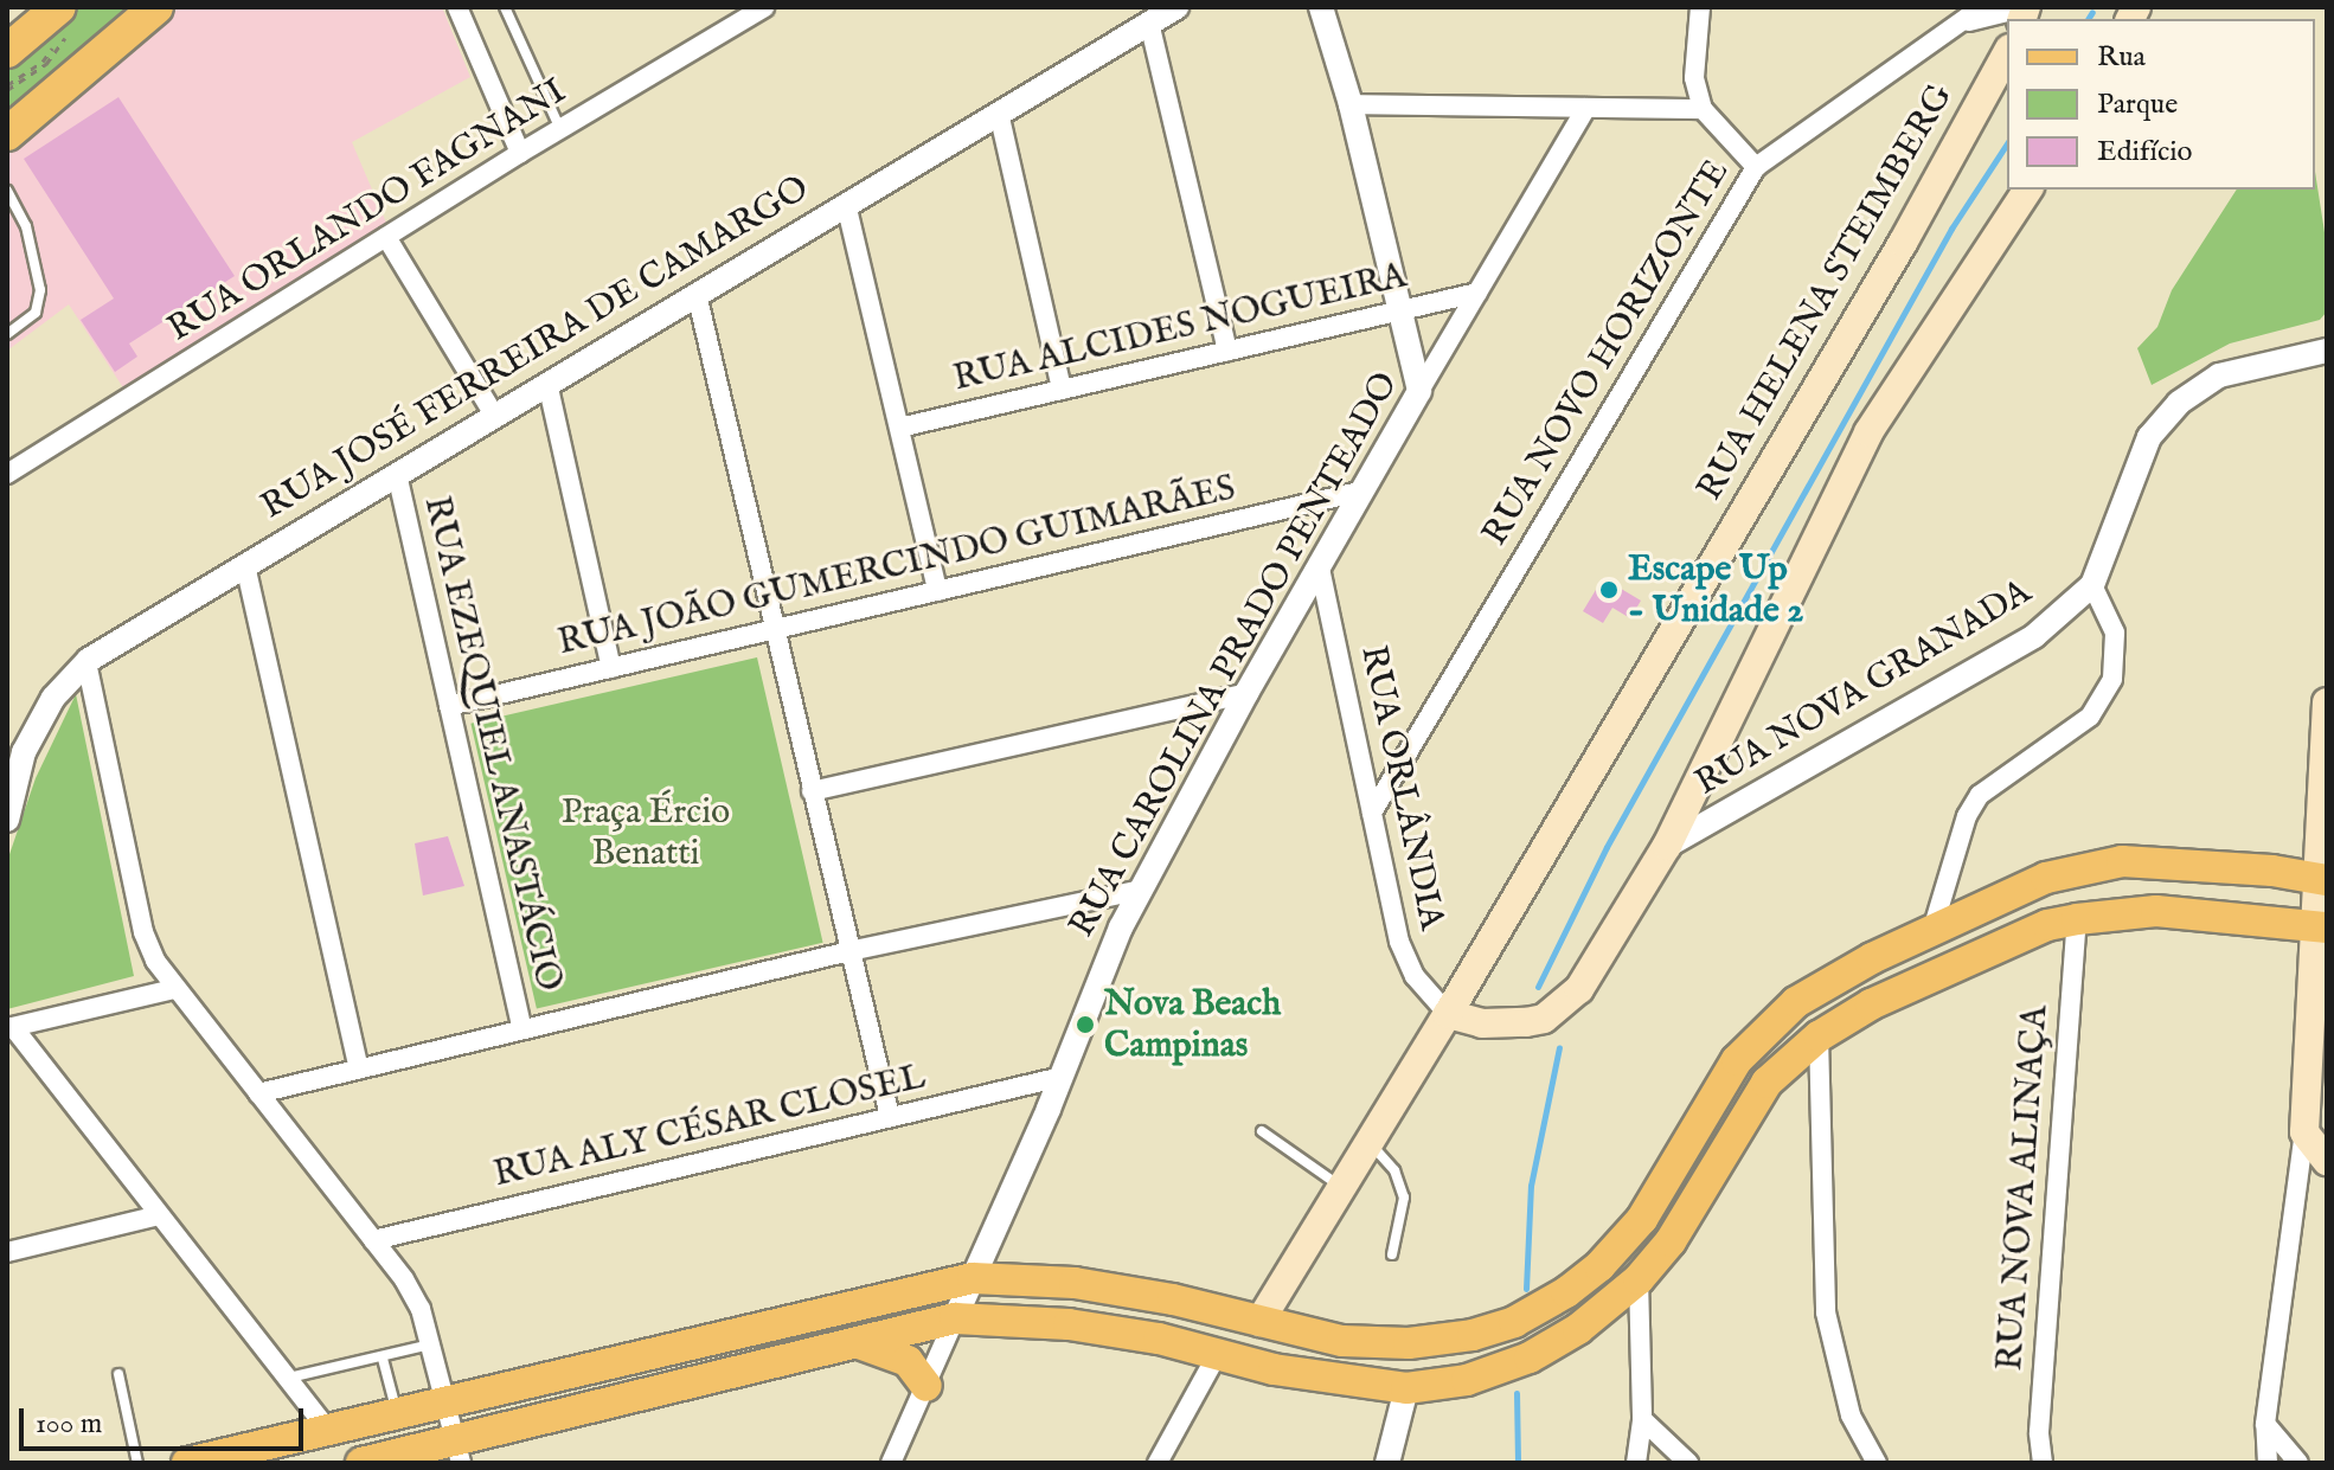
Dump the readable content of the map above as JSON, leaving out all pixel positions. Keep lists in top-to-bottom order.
{
  "streets": {
    "main road": ["RUA HELENA STEIMBERG"],
    "street": [
      "RUA ORLANDO FAGNANI",
      "RUA ALCIDES NOGUEIRA",
      "RUA JOSÉ FERREIRA DE CAMARGO",
      "RUA NOVO HORIZONTE",
      "RUA JOÃO GUMERCINDO GUIMARÃES",
      "RUA CAROLINA PRADO PENTEADO",
      "RUA NOVA GRANADA",
      "RUA EZEQUIEL ANASTÁCIO",
      "RUA ORLÂNDIA",
      "RUA ALY CÉSAR CLOSEL",
      "RUA NOVA ALINAÇA"
    ]
  },
  "crossings": [
    ["RUA HELENA STEIMBERG", "RUA ORLÂNDIA"],
    ["RUA ALCIDES NOGUEIRA", "RUA CAROLINA PRADO PENTEADO"],
    ["RUA JOSÉ FERREIRA DE CAMARGO", "RUA EZEQUIEL ANASTÁCIO"],
    ["RUA NOVO HORIZONTE", "RUA ORLÂNDIA"],
    ["RUA JOÃO GUMERCINDO GUIMARÃES", "RUA CAROLINA PRADO PENTEADO"],
    ["RUA JOÃO GUMERCINDO GUIMARÃES", "RUA EZEQUIEL ANASTÁCIO"],
    ["RUA CAROLINA PRADO PENTEADO", "RUA ORLÂNDIA"],
    ["RUA CAROLINA PRADO PENTEADO", "RUA ALY CÉSAR CLOSEL"]
  ],
  "parks": ["Praça Ércio Benatti"],
  "places": ["Escape Up - Unidade 2", "Nova Beach Campinas"],
  "legend": ["Rua", "Parque", "Edifício"],
  "scale_bar": "100 m"
}
